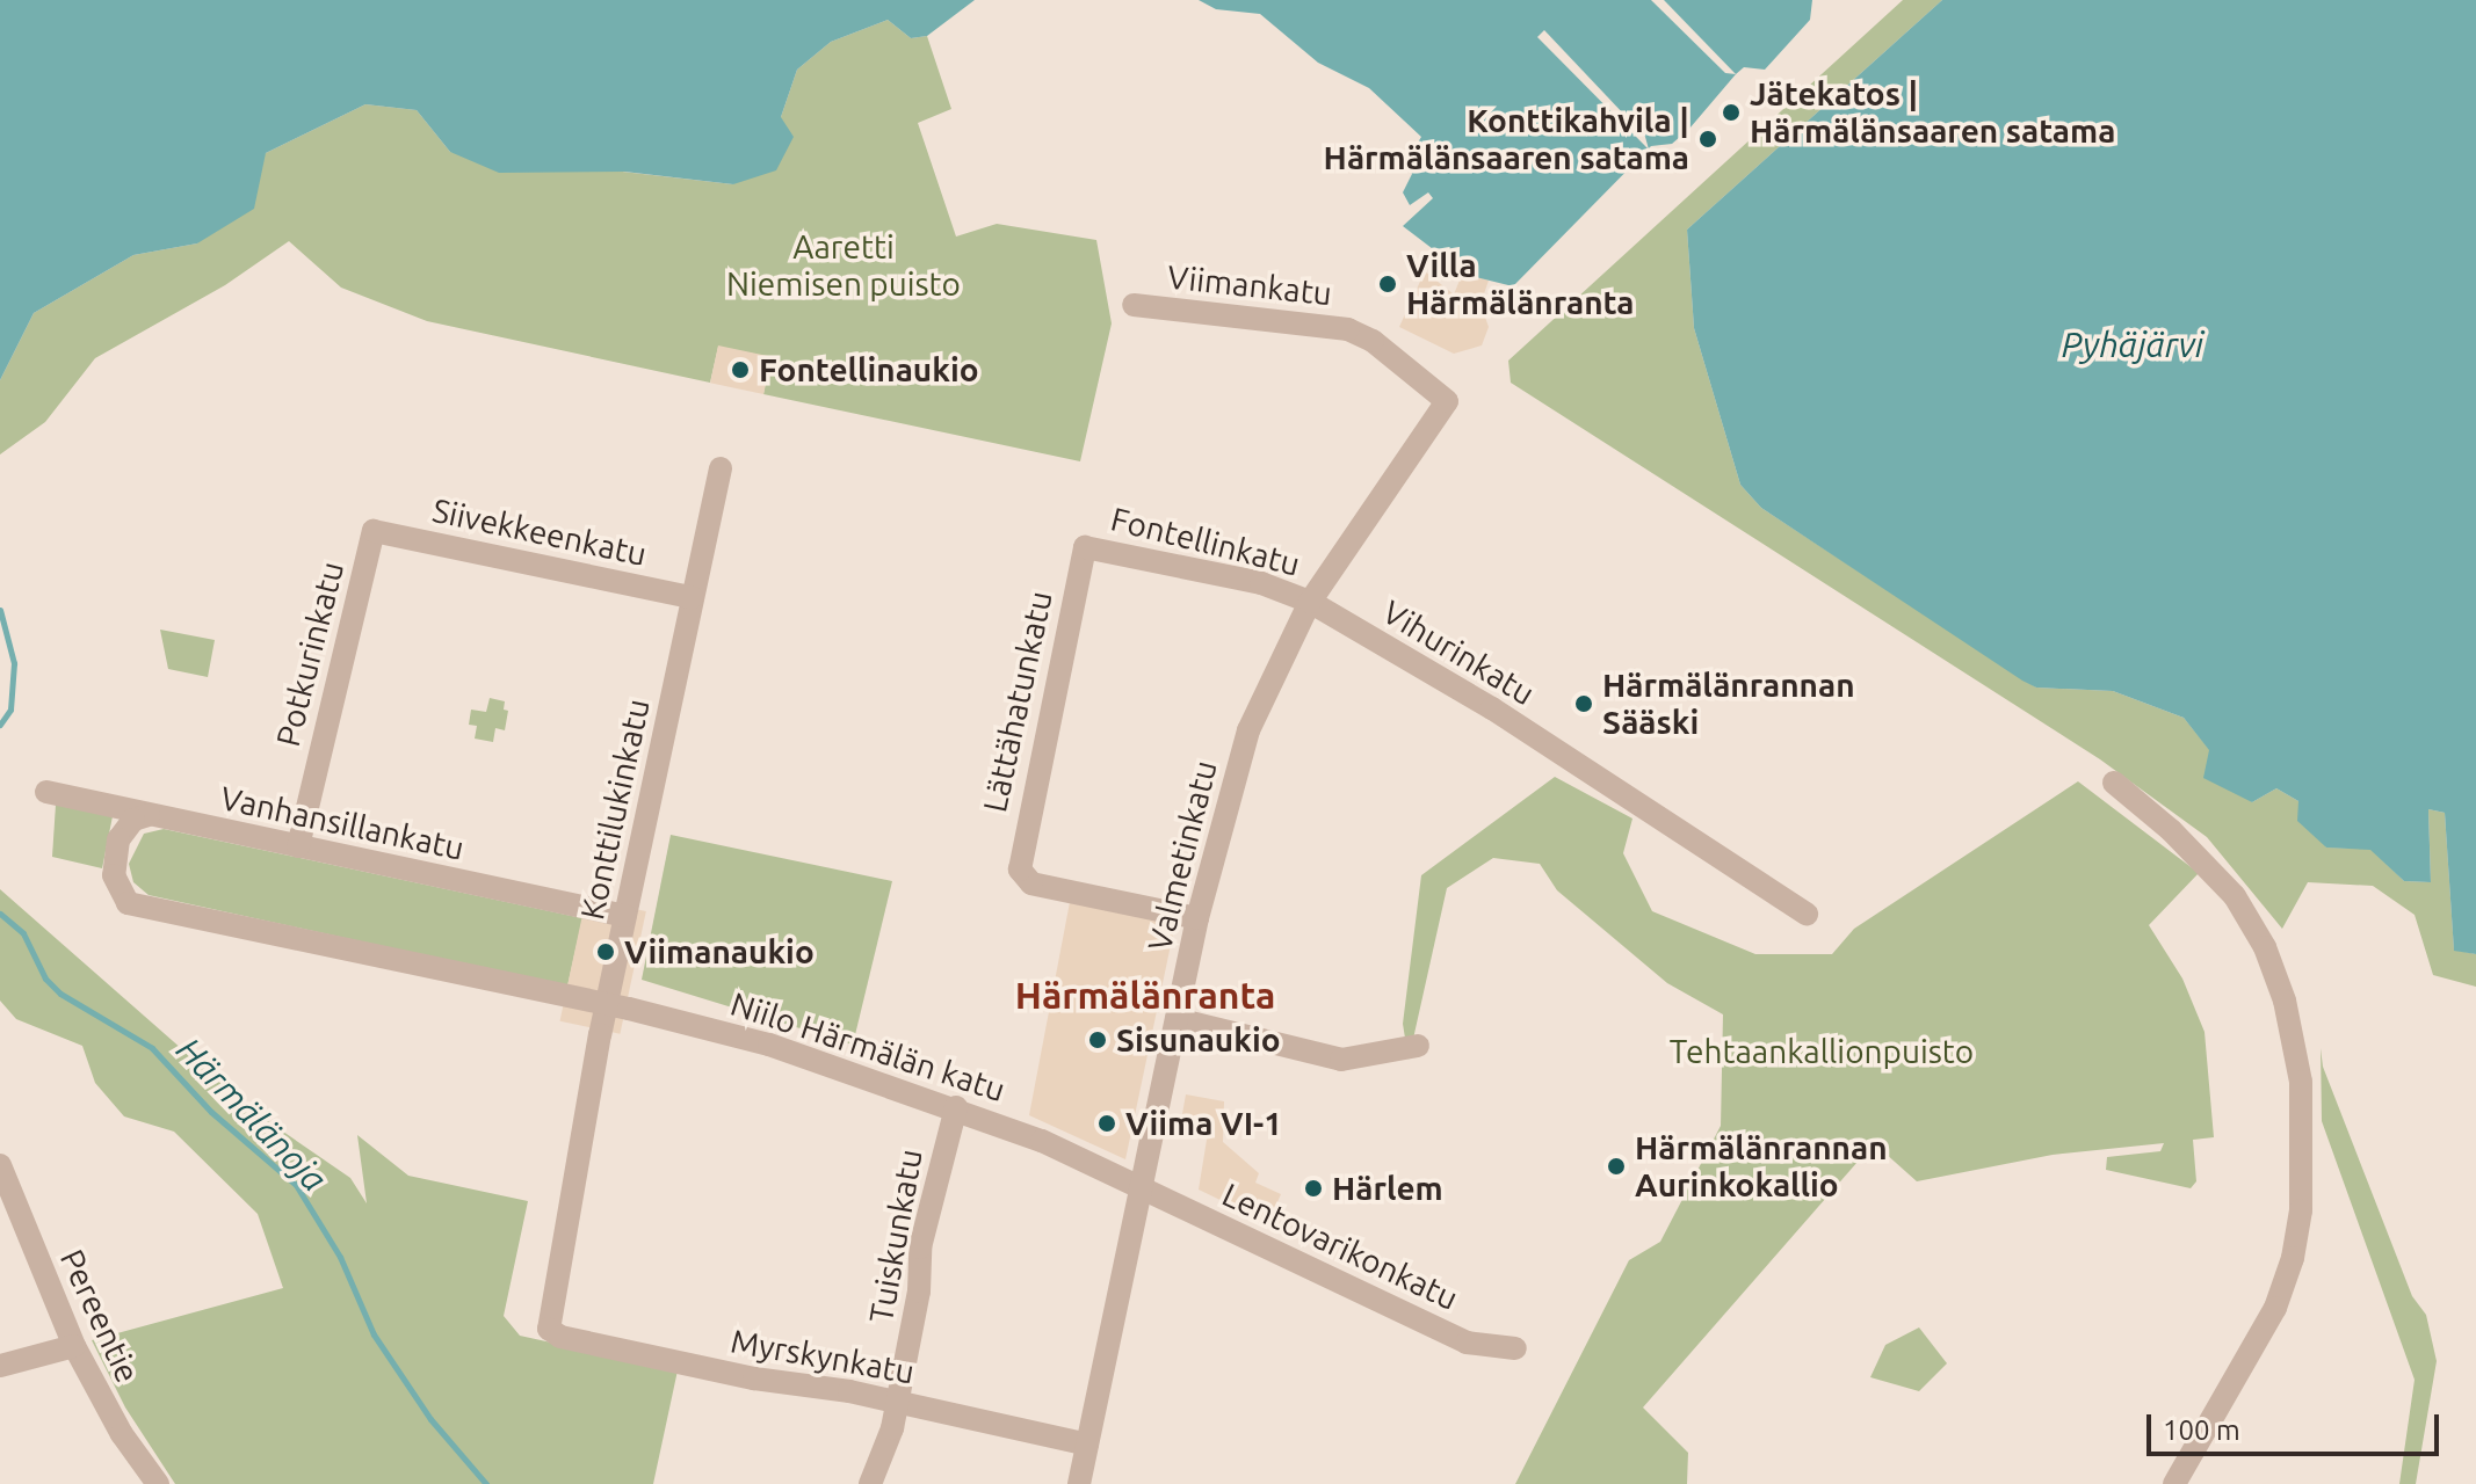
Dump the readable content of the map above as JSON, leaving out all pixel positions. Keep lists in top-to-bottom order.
{
  "streets": {
    "street": [
      "Viimankatu",
      "Siivekkeenkatu",
      "Fontellinkatu",
      "Vihurinkatu",
      "Potkurinkatu",
      "Lättähatunkatu",
      "Konttilukinkatu",
      "Vanhansillankatu",
      "Valmetinkatu",
      "Niilo Härmälän katu",
      "Tuiskunkatu",
      "Lentovarikonkatu",
      "Pereentie",
      "Myrskynkatu"
    ]
  },
  "crossings": [
    ["Viimankatu", "Valmetinkatu"],
    ["Siivekkeenkatu", "Potkurinkatu"],
    ["Siivekkeenkatu", "Konttilukinkatu"],
    ["Fontellinkatu", "Vihurinkatu"],
    ["Fontellinkatu", "Lättähatunkatu"],
    ["Fontellinkatu", "Valmetinkatu"],
    ["Vihurinkatu", "Valmetinkatu"],
    ["Potkurinkatu", "Vanhansillankatu"],
    ["Lättähatunkatu", "Valmetinkatu"],
    ["Konttilukinkatu", "Vanhansillankatu"],
    ["Konttilukinkatu", "Niilo Härmälän katu"],
    ["Konttilukinkatu", "Myrskynkatu"],
    ["Vanhansillankatu", "Niilo Härmälän katu"],
    ["Valmetinkatu", "Niilo Härmälän katu"],
    ["Valmetinkatu", "Lentovarikonkatu"],
    ["Valmetinkatu", "Myrskynkatu"],
    ["Niilo Härmälän katu", "Tuiskunkatu"],
    ["Niilo Härmälän katu", "Lentovarikonkatu"],
    ["Tuiskunkatu", "Myrskynkatu"]
  ],
  "districts": ["Härmälänranta"],
  "water": ["Pyhäjärvi", "Härmälänoja"],
  "parks": ["Aaretti Niemisen puisto", "Tehtaankallionpuisto"],
  "places": [
    "Jätekatos | Härmälänsaaren satama",
    "Konttikahvila | Härmälänsaaren satama",
    "Villa Härmälänranta",
    "Fontellinaukio",
    "Härmälänrannan Sääski",
    "Viimanaukio",
    "Sisunaukio",
    "Viima VI-1",
    "Härmälänrannan Aurinkokallio",
    "Härlem"
  ],
  "scale_bar": "100 m"
}
